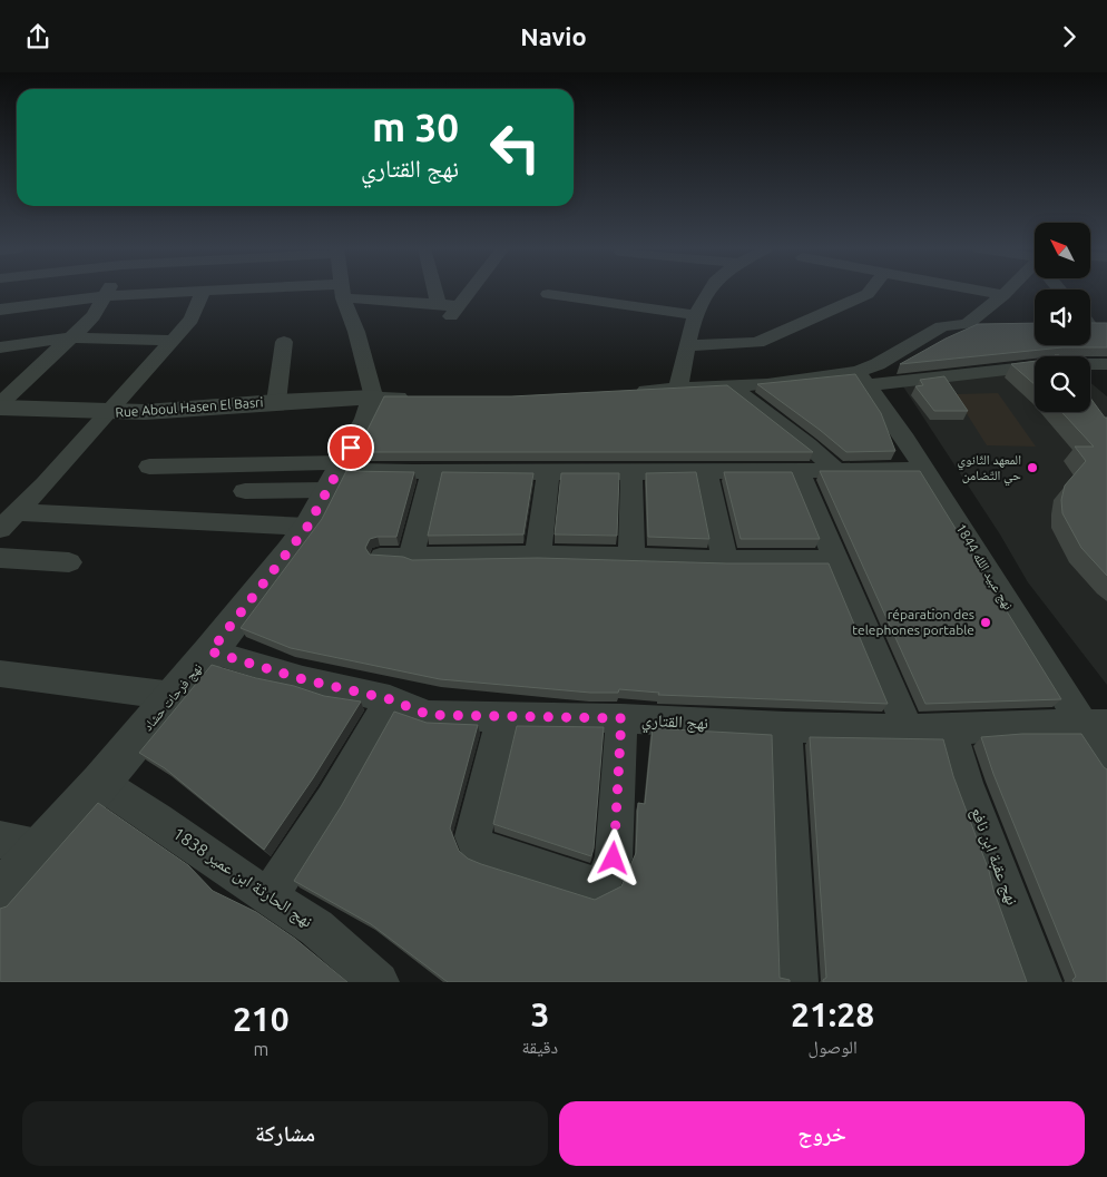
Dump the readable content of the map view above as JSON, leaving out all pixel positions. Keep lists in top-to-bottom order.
{
  "streets": {
    "street": [
      "Rue Aboul Hasen El Basri",
      "نهج عبيد اللله 1844",
      "نهج فرحات حشاد",
      "نهج القتاري",
      "نهج عقبة ابن نافع",
      "نهج الحارثة ابن عمير 1838"
    ]
  },
  "crossings": [
    ["Rue Aboul Hasen El Basri", "نهج فرحات حشاد"],
    ["نهج عبيد اللله 1844", "نهج القتاري"],
    ["نهج فرحات حشاد", "نهج القتاري"],
    ["نهج فرحات حشاد", "نهج الحارثة ابن عمير 1838"],
    ["نهج القتاري", "نهج عقبة ابن نافع"]
  ],
  "places": ["المعهد الثّانوي حي التّضامن", "réparation des telephones portable"],
  "north": "top left",
  "page": {
    "header": "Navio",
    "turn": ["30 m", "نهج القتاري"],
    "eta": [
      "21:28",
      "الوصول",
      "3",
      "دقيقة",
      "210",
      "m"
    ],
    "buttons": ["خروج", "مشاركة"]
  }
}
